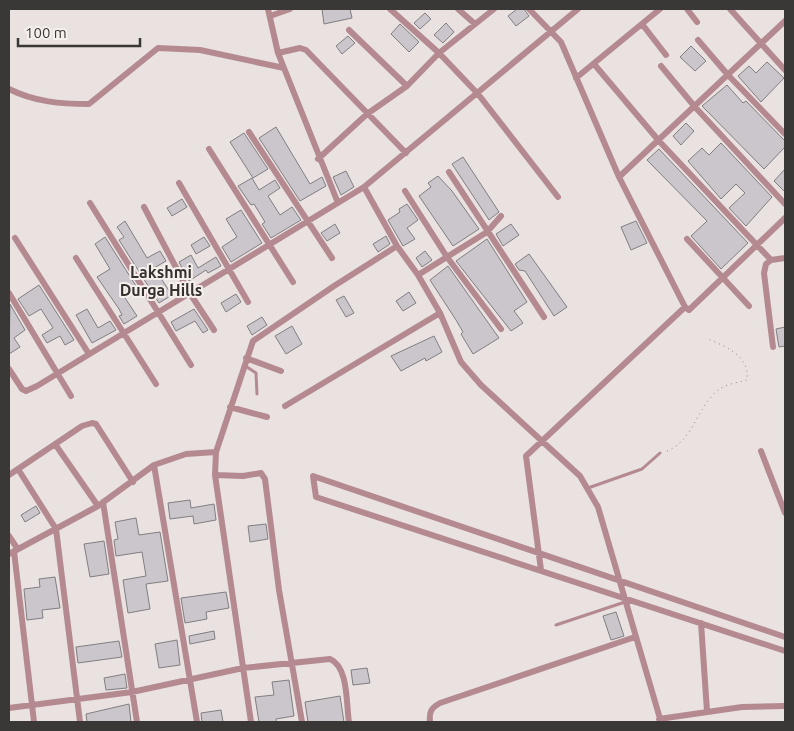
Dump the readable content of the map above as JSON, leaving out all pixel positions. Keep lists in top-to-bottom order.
{
  "districts": ["Lakshmi Durga Hills"],
  "scale_bar": "100 m"
}
